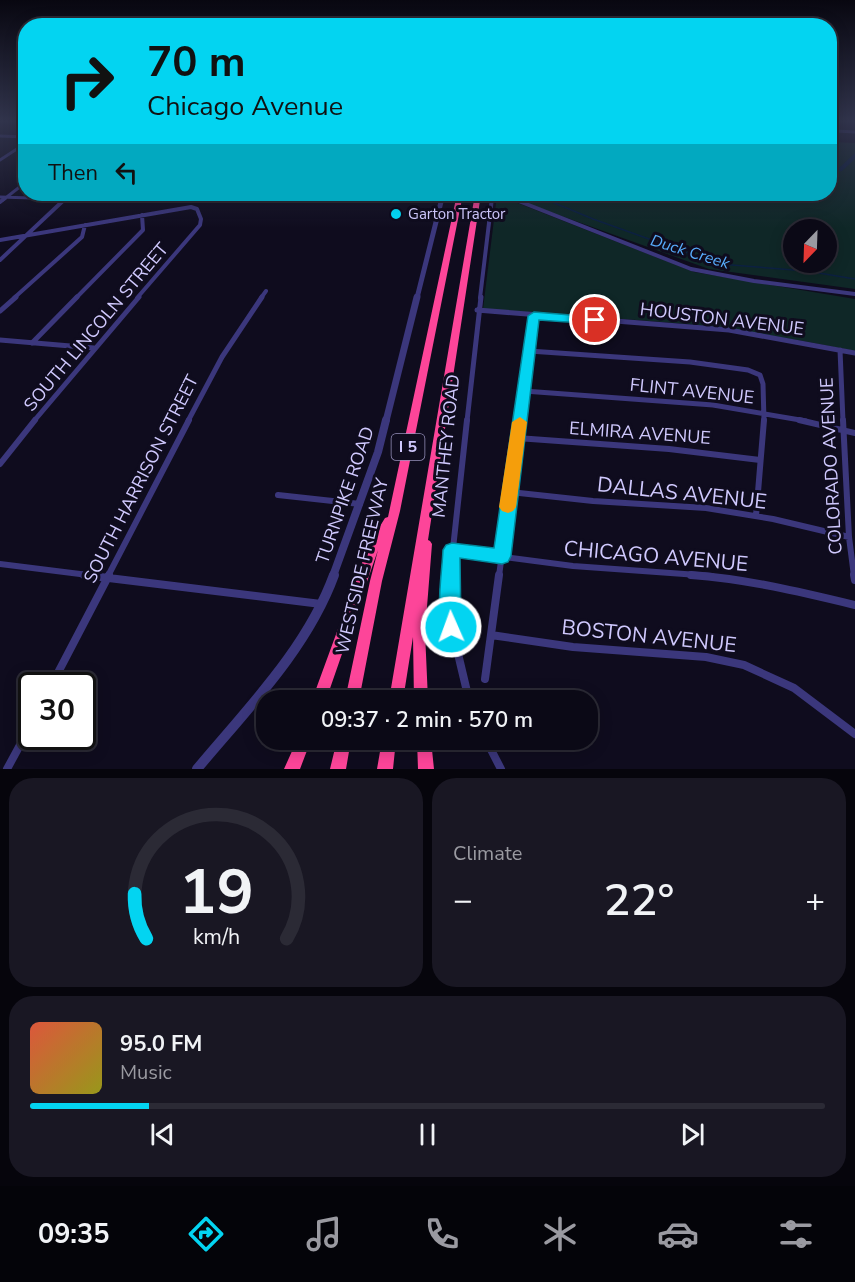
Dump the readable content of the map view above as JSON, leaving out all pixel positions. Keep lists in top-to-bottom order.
{
  "streets": {
    "highway": ["I 5", "WESTSIDE FREEWAY"],
    "street": [
      "HOUSTON AVENUE",
      "SOUTH LINCOLN STREET",
      "FLINT AVENUE",
      "ELMIRA AVENUE",
      "MANTHEY ROAD",
      "COLORADO AVENUE",
      "SOUTH HARRISON STREET",
      "DALLAS AVENUE",
      "TURNPIKE ROAD",
      "CHICAGO AVENUE",
      "BOSTON AVENUE"
    ]
  },
  "crossings": [
    ["HOUSTON AVENUE", "MANTHEY ROAD"],
    ["HOUSTON AVENUE", "COLORADO AVENUE"],
    ["FLINT AVENUE", "COLORADO AVENUE"],
    ["MANTHEY ROAD", "CHICAGO AVENUE"],
    ["COLORADO AVENUE", "DALLAS AVENUE"]
  ],
  "water": ["Duck Creek"],
  "places": ["Garton Tractor"],
  "north": "bottom left",
  "page": {
    "turn": ["70 m", "Chicago Avenue"],
    "then": "Then",
    "limit": "30",
    "trip": "09:37 · 2 min · 570 m",
    "tile": "Climate",
    "heat": ["−", "22°", "+"],
    "song": ["95.0 FM", "Music"],
    "tabs": "09:35",
    "gauge": ["19", "km/h"]
  }
}
